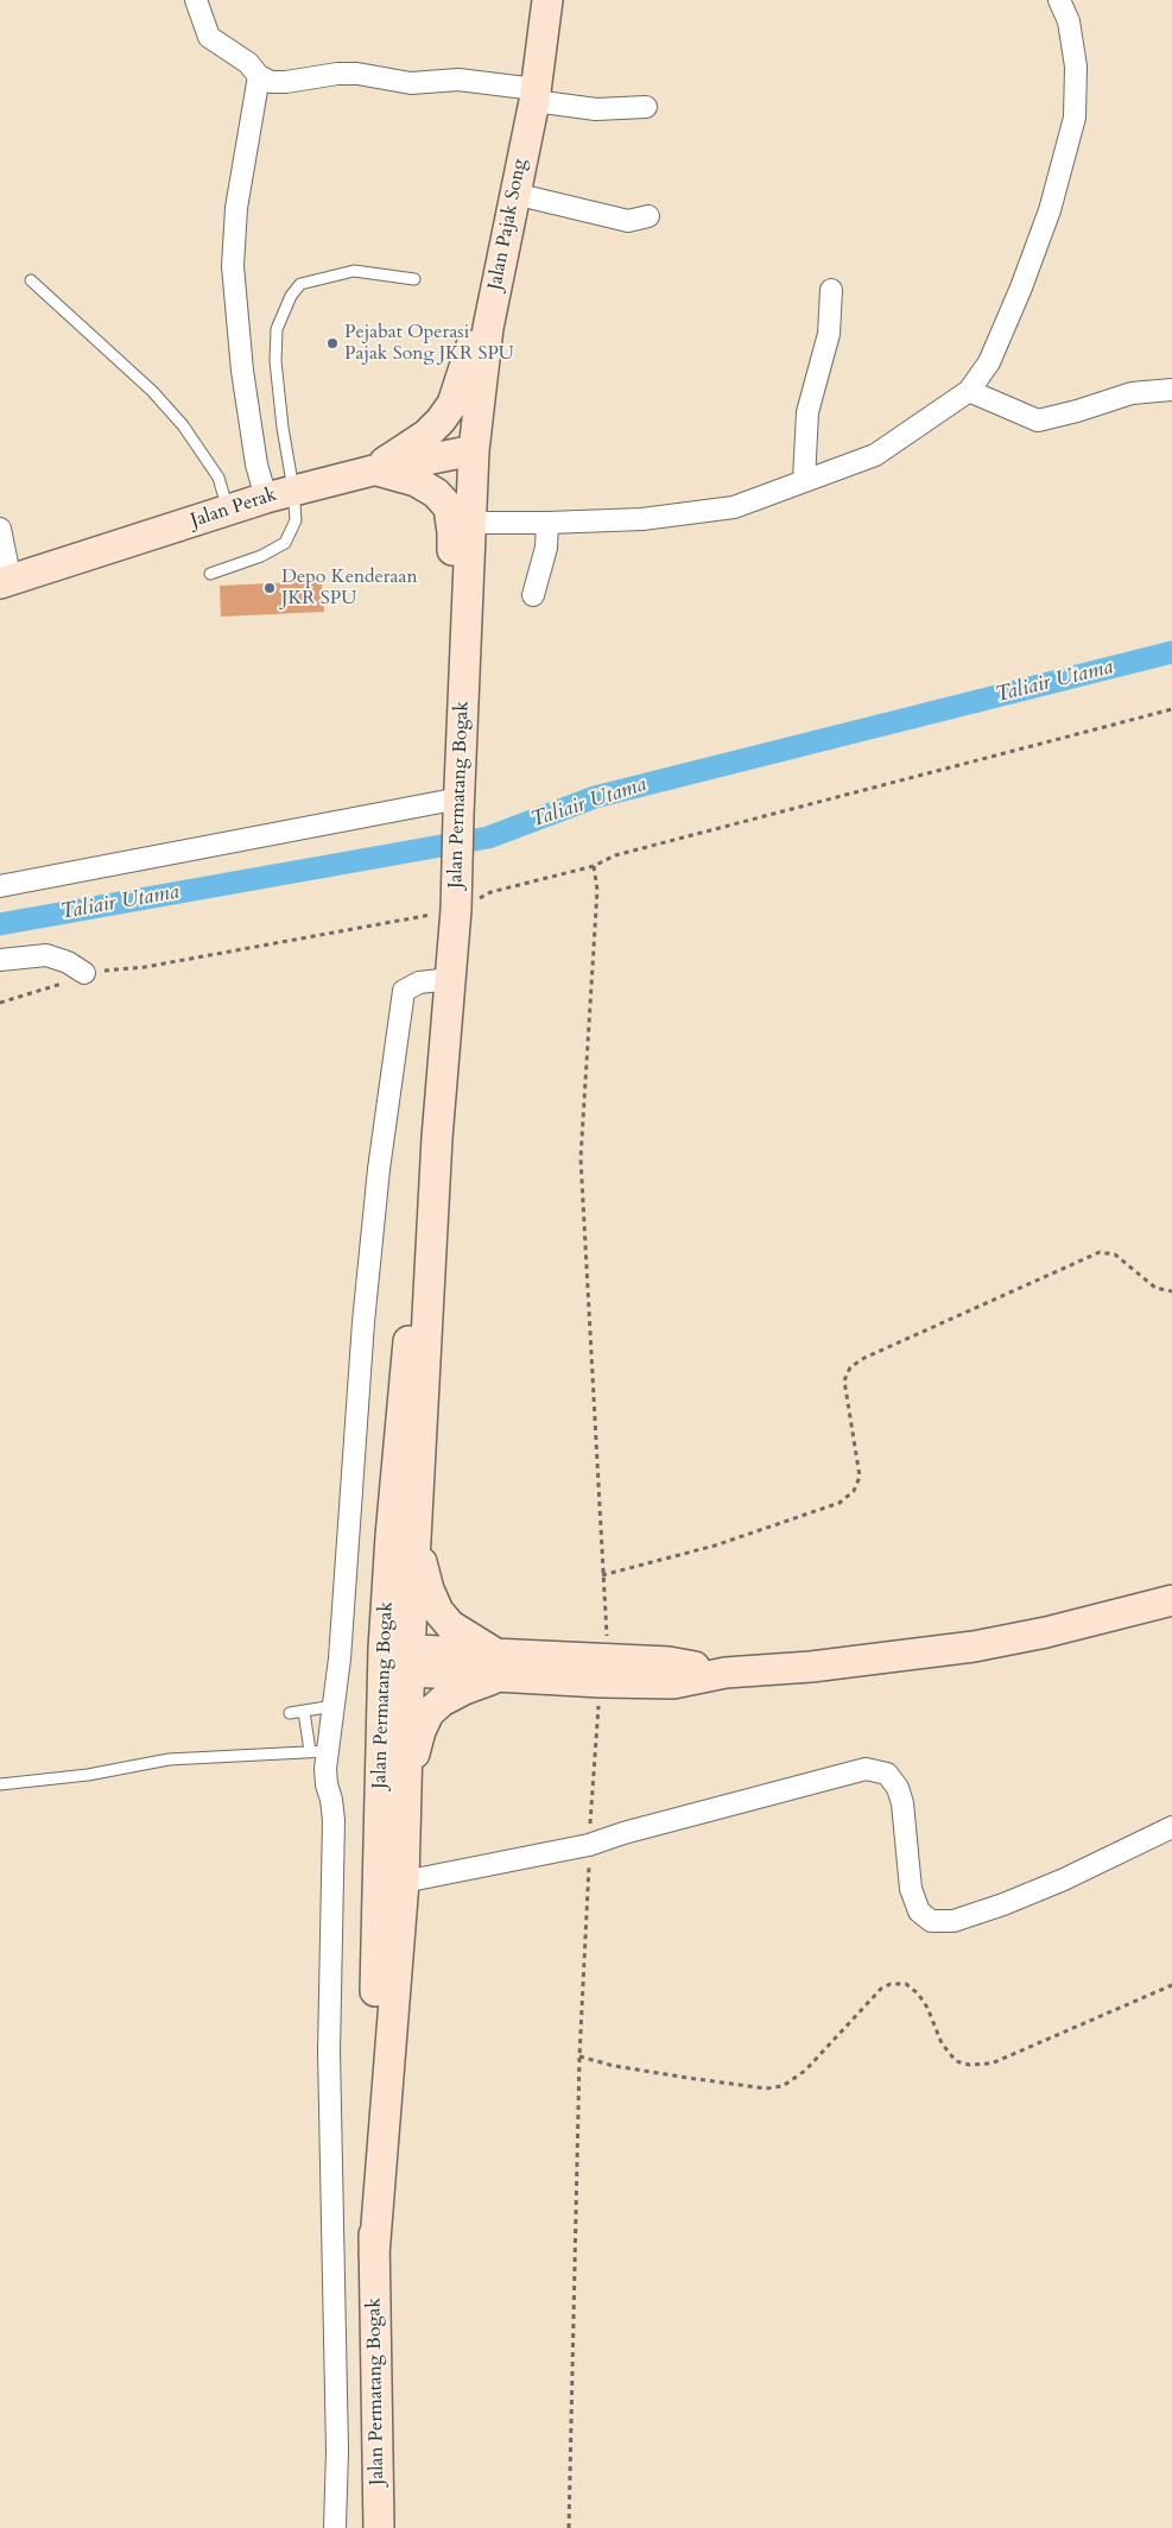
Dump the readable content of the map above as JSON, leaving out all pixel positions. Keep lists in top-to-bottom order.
{
  "streets": {
    "street": ["Jalan Pajak Song", "Jalan Perak", "Jalan Permatang Bogak"]
  },
  "crossings": [
    ["Jalan Pajak Song", "Jalan Perak"],
    ["Jalan Pajak Song", "Jalan Permatang Bogak"],
    ["Jalan Perak", "Jalan Permatang Bogak"]
  ],
  "water": ["Taliair Utama"],
  "places": ["Pejabat Operasi Pajak Song JKR SPU", "Depo Kenderaan JKR SPU"]
}
